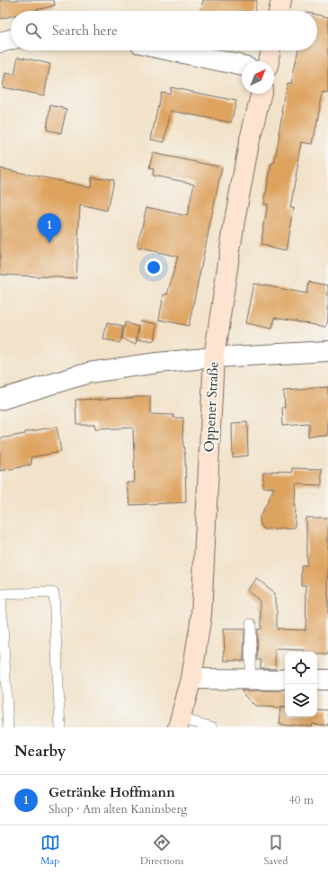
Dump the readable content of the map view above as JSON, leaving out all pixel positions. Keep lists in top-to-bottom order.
{
  "streets": {
    "street": ["Oppener Straße"]
  },
  "north": "top right",
  "page": {
    "search": "Search here",
    "pins": "1",
    "heading": "Nearby",
    "list": [
      {
        "mark": "1",
        "name": "Getränke Hoffmann",
        "note": "Shop · Am alten Kaninsberg",
        "value": "40 m"
      }
    ],
    "nav": ["Map", "Directions", "Saved"]
  }
}
